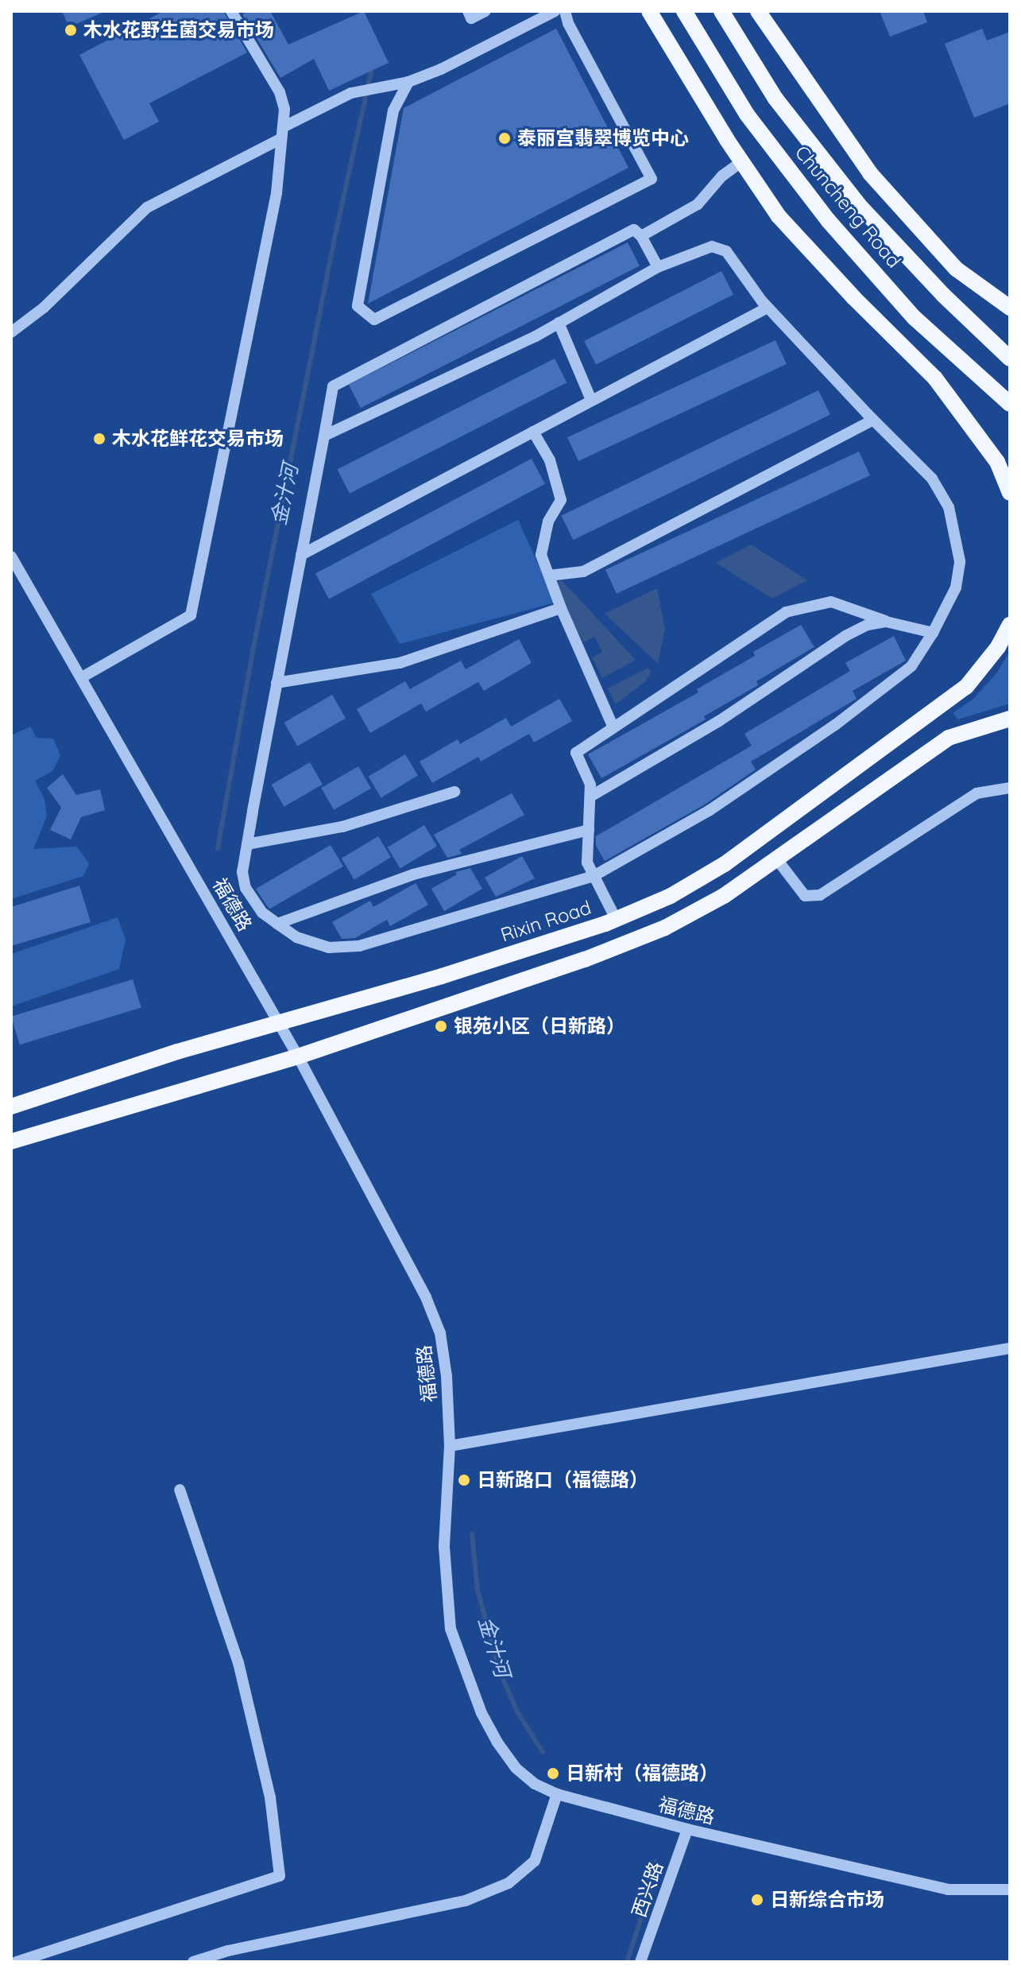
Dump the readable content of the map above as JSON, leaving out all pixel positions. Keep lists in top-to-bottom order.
{
  "streets": {
    "main road": ["Chuncheng Road", "Rixin Road"],
    "street": ["福德路", "西兴路"]
  },
  "crossings": [
    ["福德路", "Rixin Road"],
    ["福德路", "西兴路"]
  ],
  "water": ["金汁河"],
  "places": [
    "木水花野生菌交易市场",
    "泰丽宫翡翠博览中心",
    "木水花鲜花交易市场",
    "银苑小区（日新路）",
    "日新路口（福德路）",
    "日新村（福德路）",
    "日新综合市场"
  ]
}
